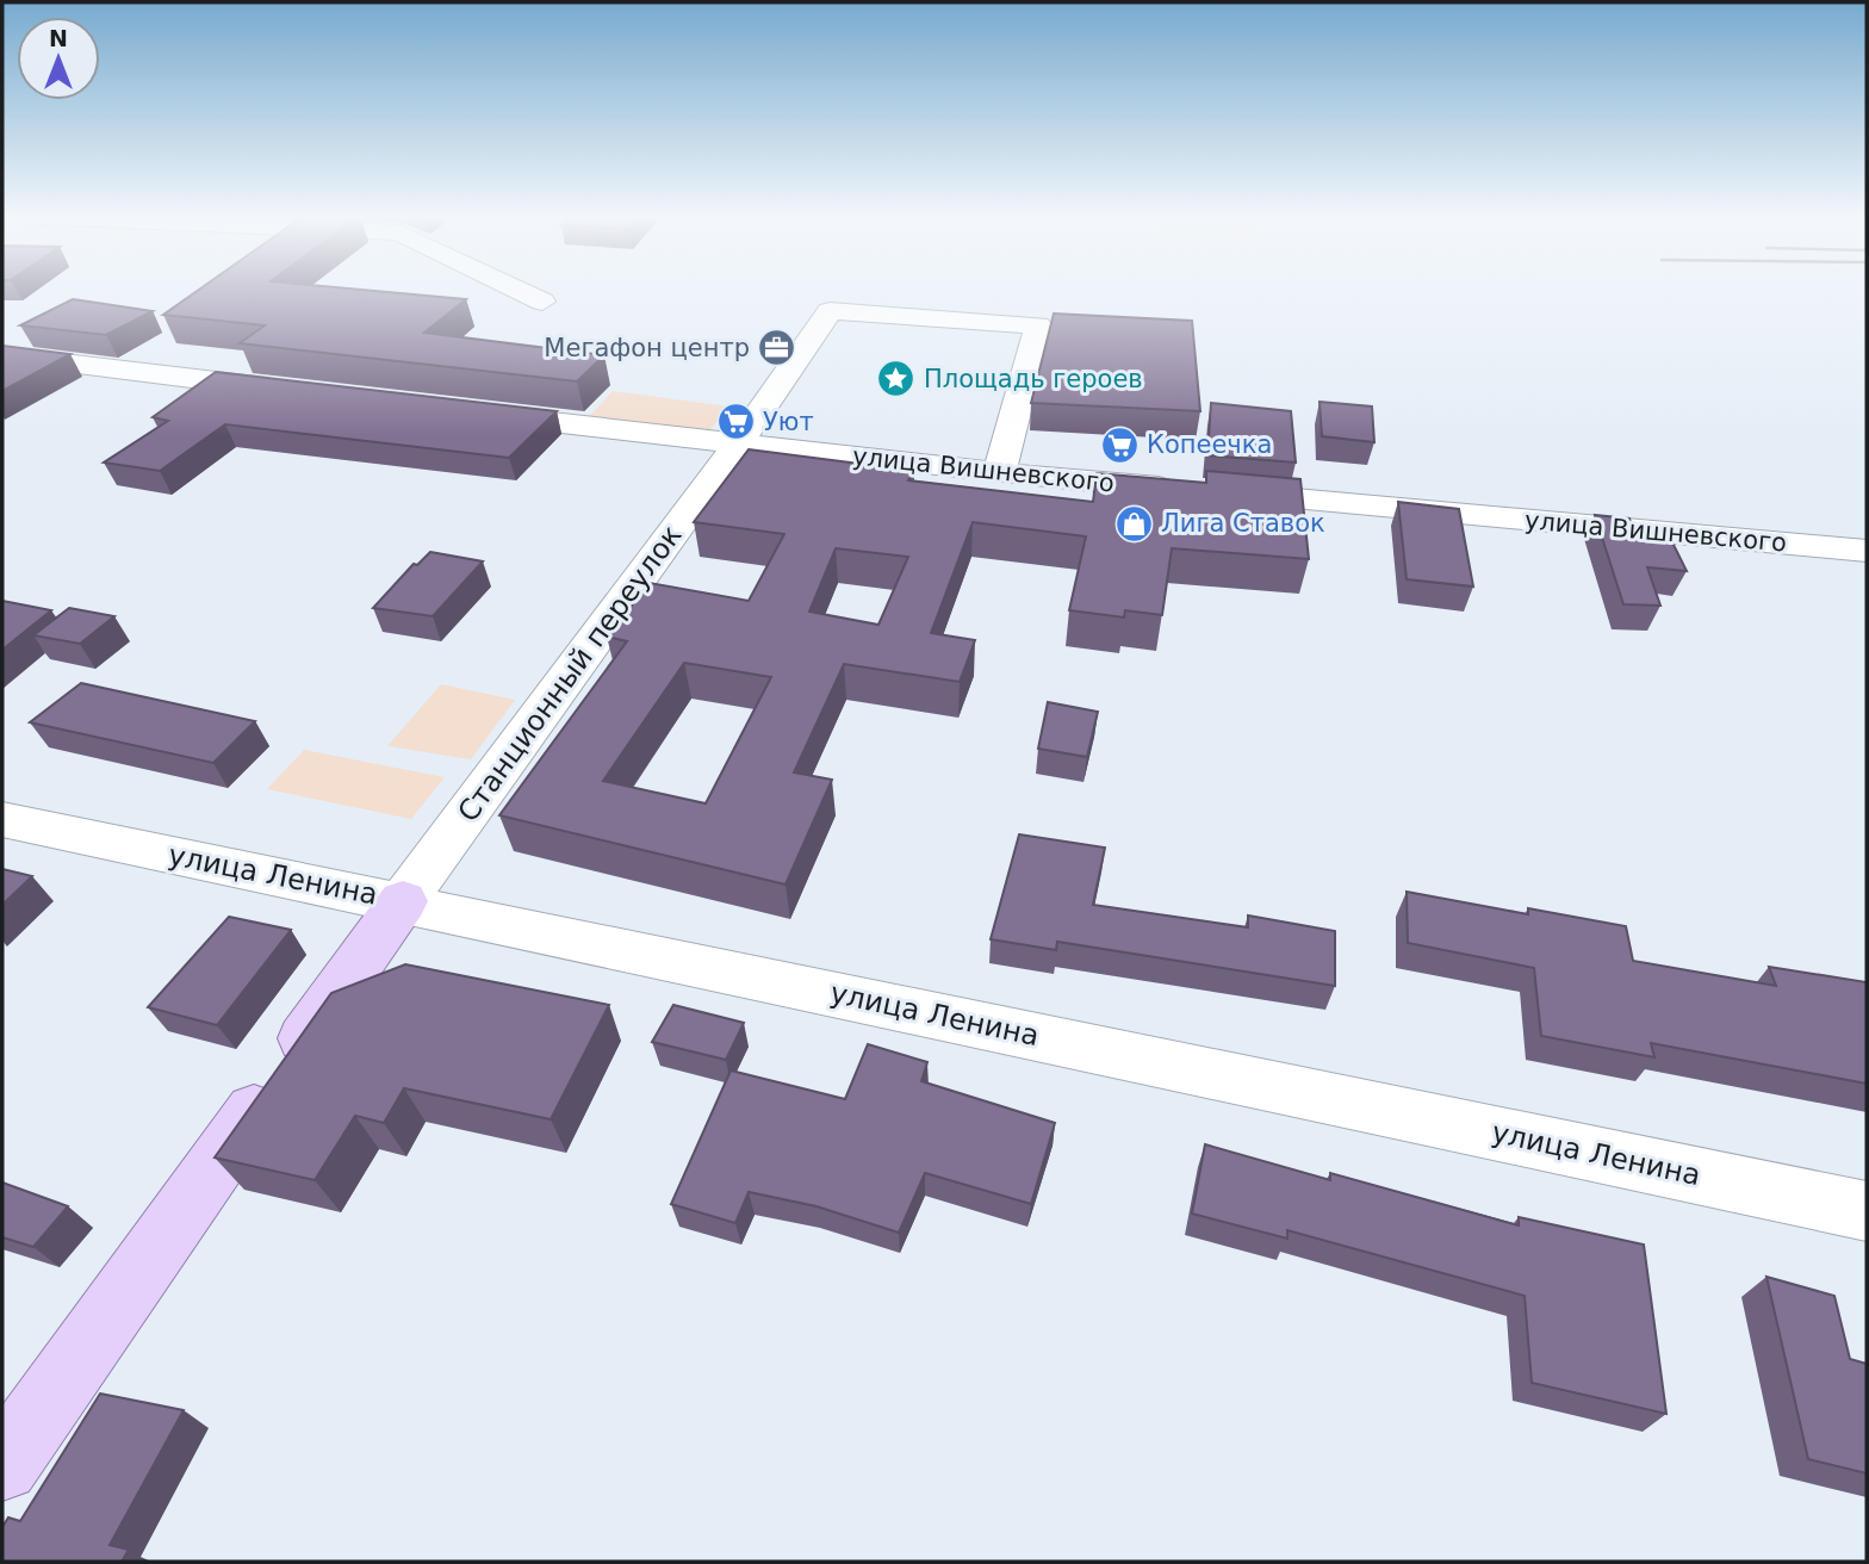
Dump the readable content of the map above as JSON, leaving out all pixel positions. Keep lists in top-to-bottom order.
{
  "streets": {
    "street": ["улица Вишневского", "Станционный переулок", "улица Ленина"]
  },
  "crossings": [
    ["улица Вишневского", "Станционный переулок"],
    ["Станционный переулок", "улица Ленина"]
  ],
  "places": {
    "office": ["Мегафон центр"],
    "place": ["Площадь героев"],
    "supermarket": ["Уют", "Копеечка"],
    "shop": ["Лига Ставок"]
  },
  "north": "top"
}
